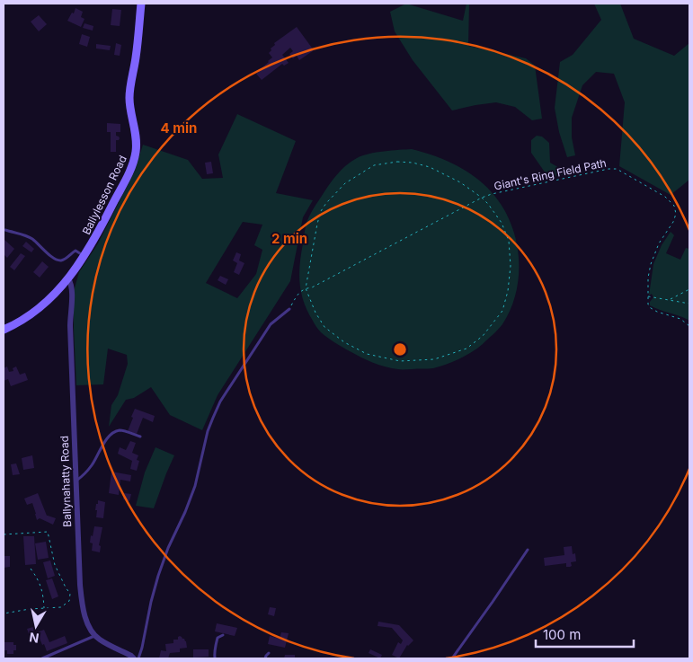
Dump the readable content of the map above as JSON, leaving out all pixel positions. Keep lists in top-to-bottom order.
{
  "streets": {
    "main road": ["Ballylesson Road"],
    "street": ["Ballynahatty Road"],
    "path": ["Giant's Ring Field Path"]
  },
  "crossings": [
    ["Ballylesson Road", "Ballynahatty Road"]
  ],
  "scale_bar": "100 m",
  "north": "bottom",
  "rings": ["4 min", "2 min"]
}
